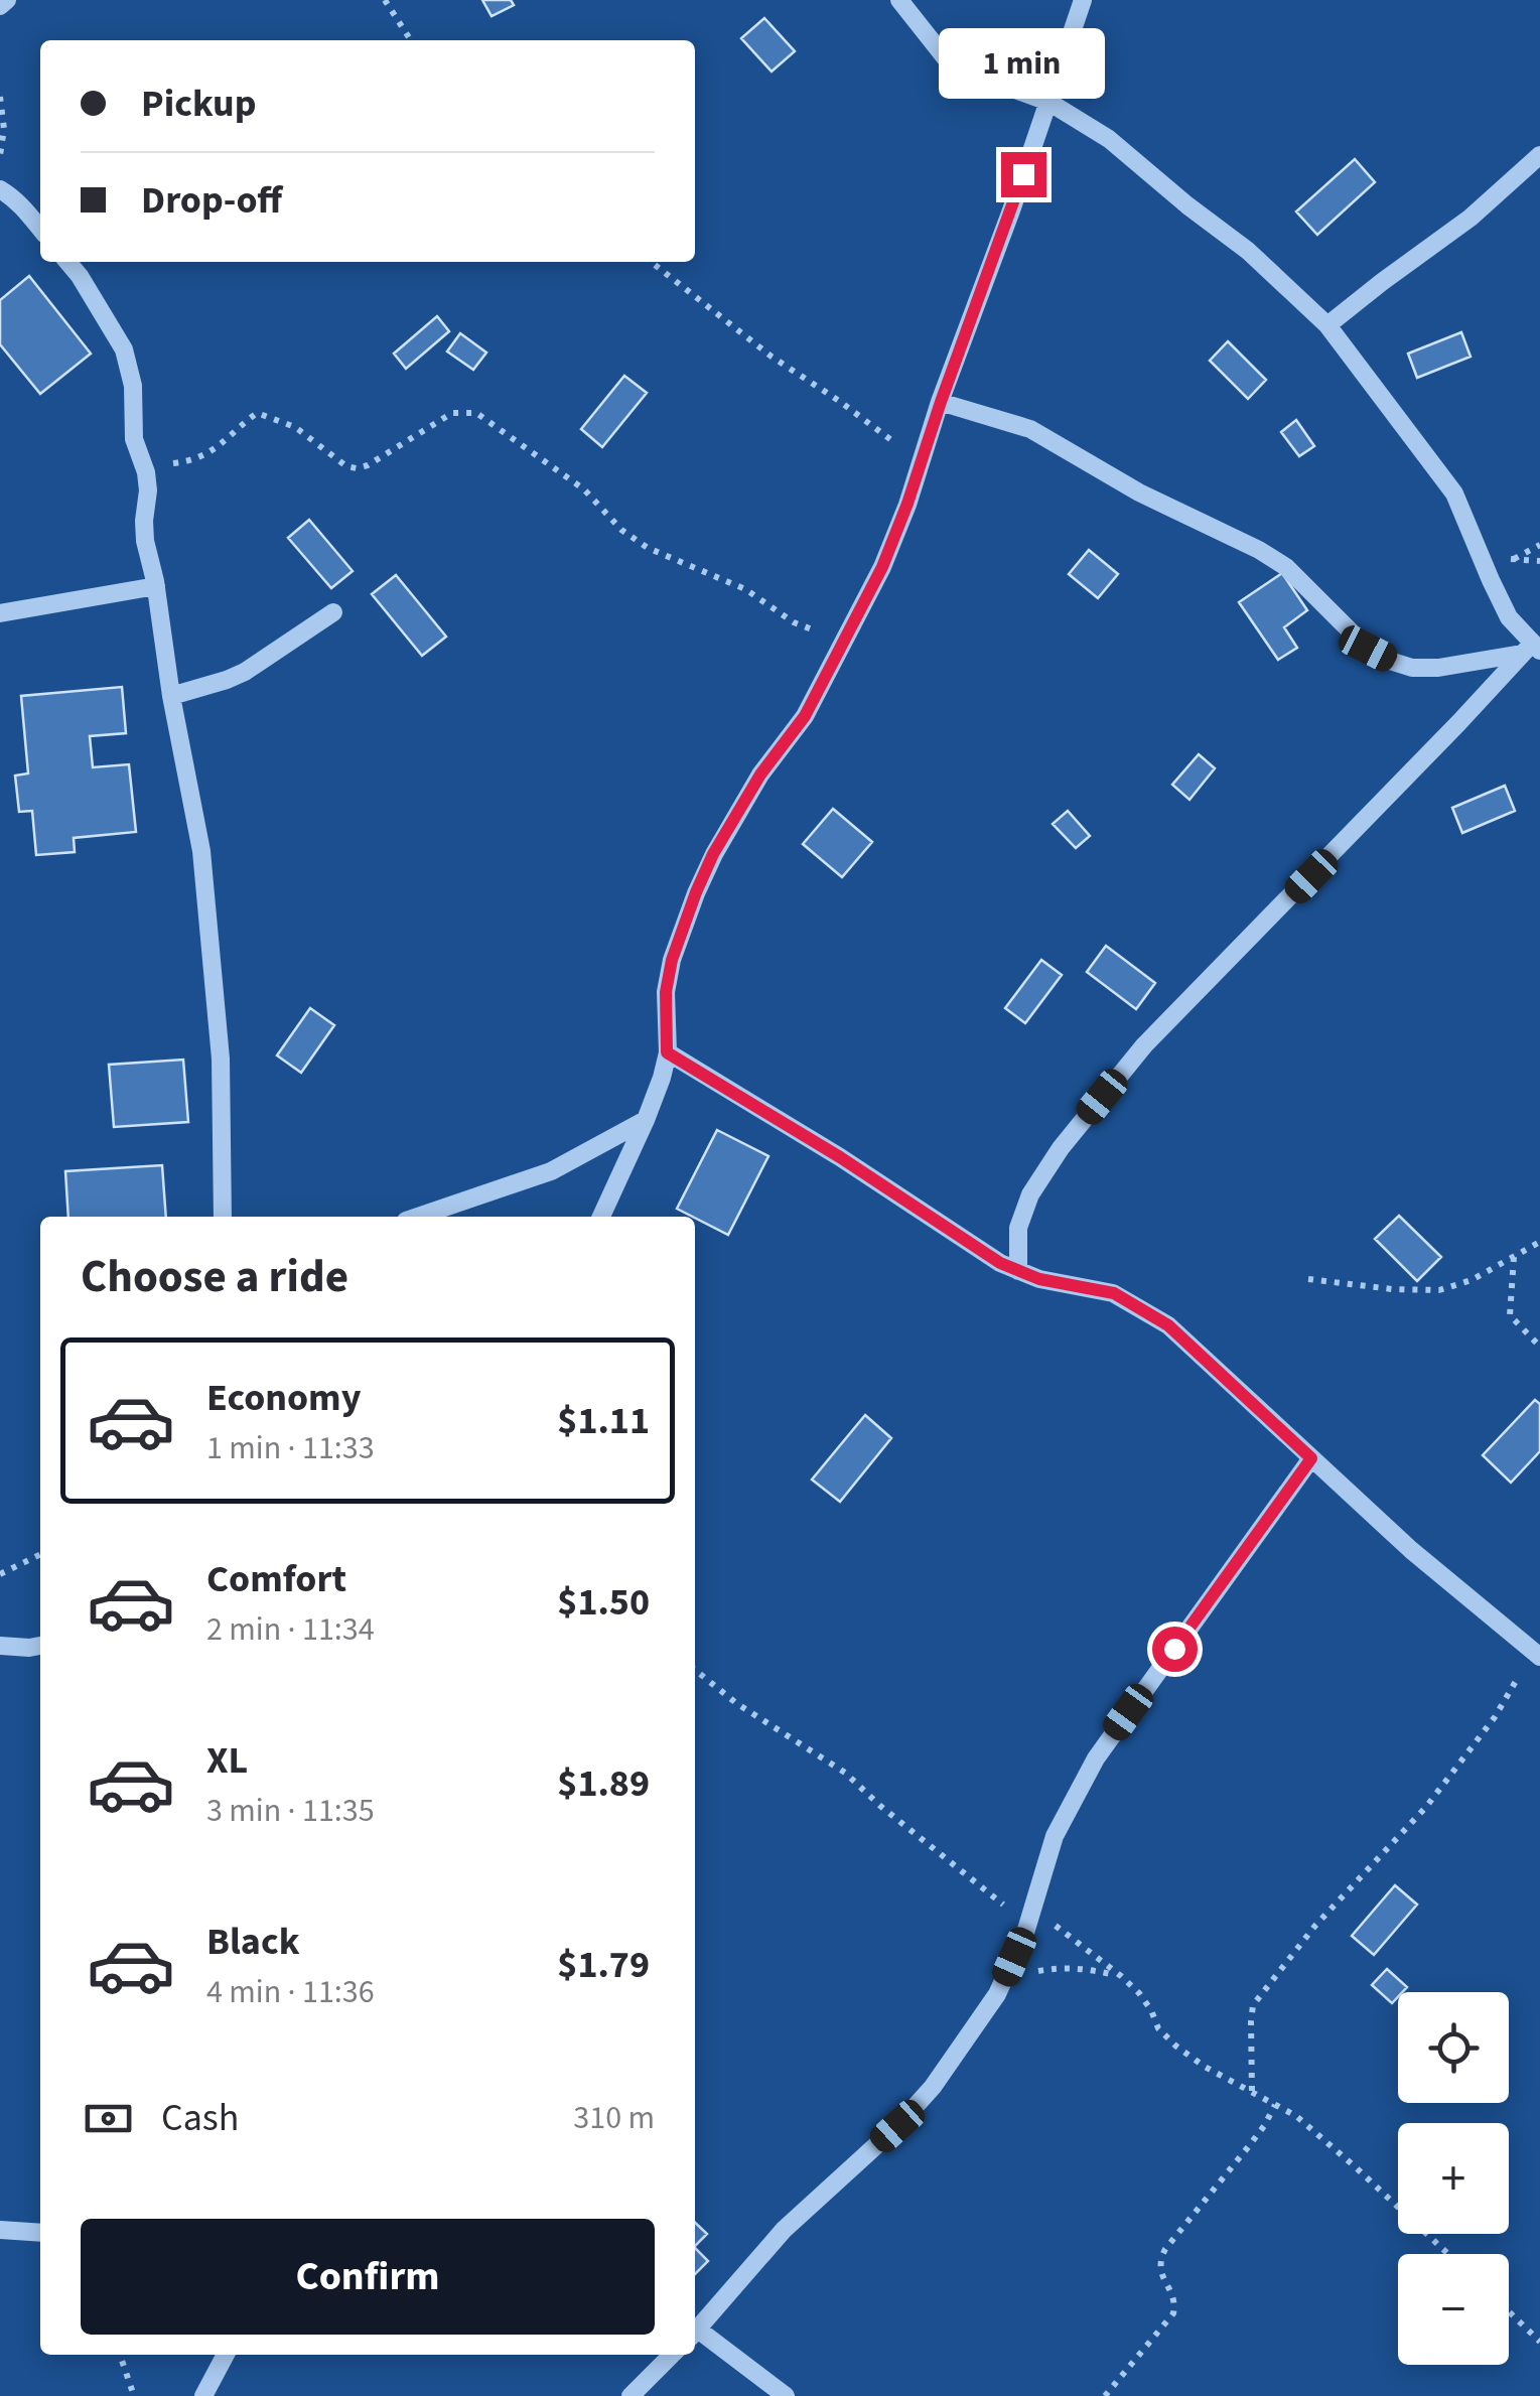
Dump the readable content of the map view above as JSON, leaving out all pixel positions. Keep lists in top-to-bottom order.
{
  "page": {
    "bubble": "1 min",
    "banner": ["Pickup", "Drop-off"],
    "heading": "Choose a ride",
    "list": [
      {
        "name": "Economy",
        "note": "1 min · 11:33",
        "value": "$1.11"
      },
      {
        "name": "Comfort",
        "note": "2 min · 11:34",
        "value": "$1.50"
      },
      {
        "name": "XL",
        "note": "3 min · 11:35",
        "value": "$1.89"
      },
      {
        "name": "Black",
        "note": "4 min · 11:36",
        "value": "$1.79"
      }
    ],
    "map_buttons": ["+", "−"],
    "pay": ["Cash", "310 m"],
    "buttons": "Confirm"
  }
}
